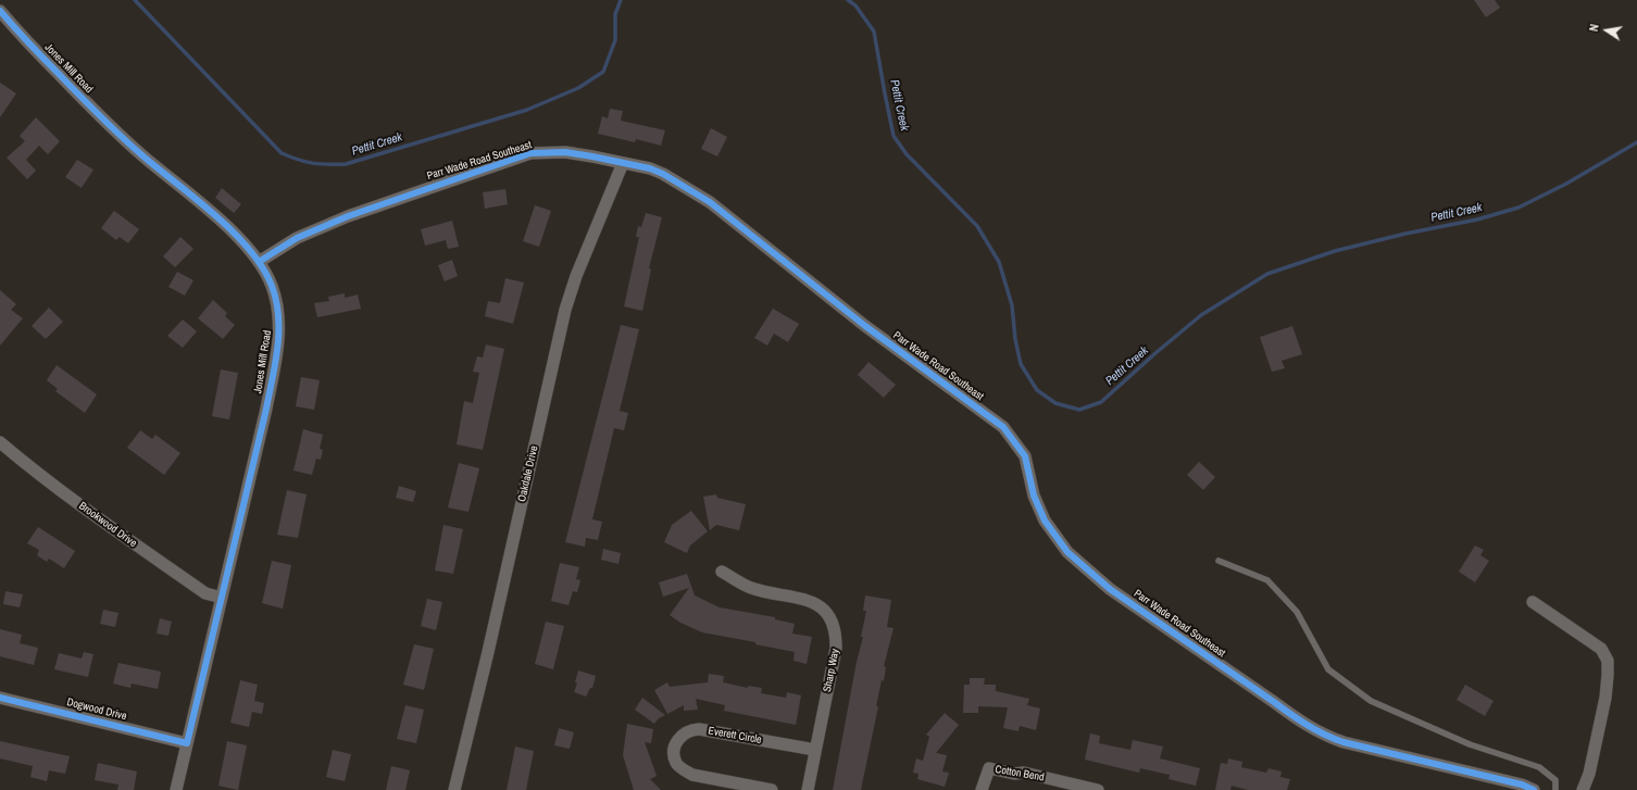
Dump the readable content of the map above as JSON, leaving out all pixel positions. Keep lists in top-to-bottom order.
{
  "streets": {
    "street": [
      "Jones Mill Road",
      "Parr Wade Road Southeast",
      "Oakdale Drive",
      "Brookwood Drive",
      "Sharp Way",
      "Dogwood Drive",
      "Everett Circle",
      "Cotton Bend"
    ]
  },
  "crossings": [
    ["Jones Mill Road", "Parr Wade Road Southeast"],
    ["Jones Mill Road", "Brookwood Drive"],
    ["Jones Mill Road", "Dogwood Drive"],
    ["Parr Wade Road Southeast", "Oakdale Drive"],
    ["Sharp Way", "Everett Circle"]
  ],
  "water": ["Pettit Creek"],
  "north": "left"
}
